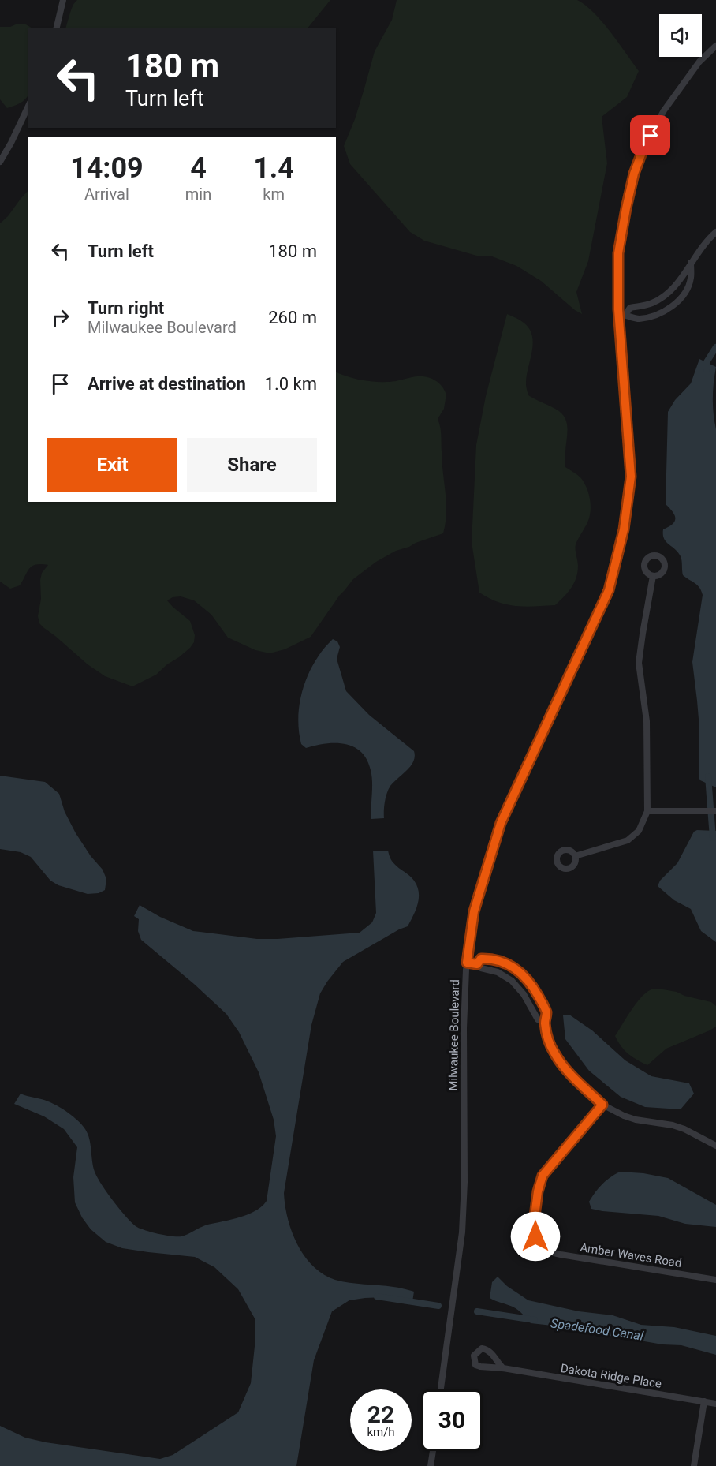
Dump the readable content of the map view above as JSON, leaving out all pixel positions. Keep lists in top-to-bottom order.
{
  "streets": {
    "street": ["Milwaukee Boulevard", "Amber Waves Road", "Dakota Ridge Place"]
  },
  "water": ["Spadefood Canal"],
  "page": {
    "turn": ["180 m", "Turn left"],
    "eta": [
      "14:09",
      "Arrival",
      "4",
      "min",
      "1.4",
      "km"
    ],
    "list": [
      {
        "name": "Turn left",
        "value": "180 m"
      },
      {
        "name": "Turn right",
        "note": "Milwaukee Boulevard",
        "value": "260 m"
      },
      {
        "name": "Arrive at destination",
        "value": "1.0 km"
      }
    ],
    "buttons": ["Exit", "Share"],
    "speed": "22 km/h",
    "limit": "30"
  }
}
